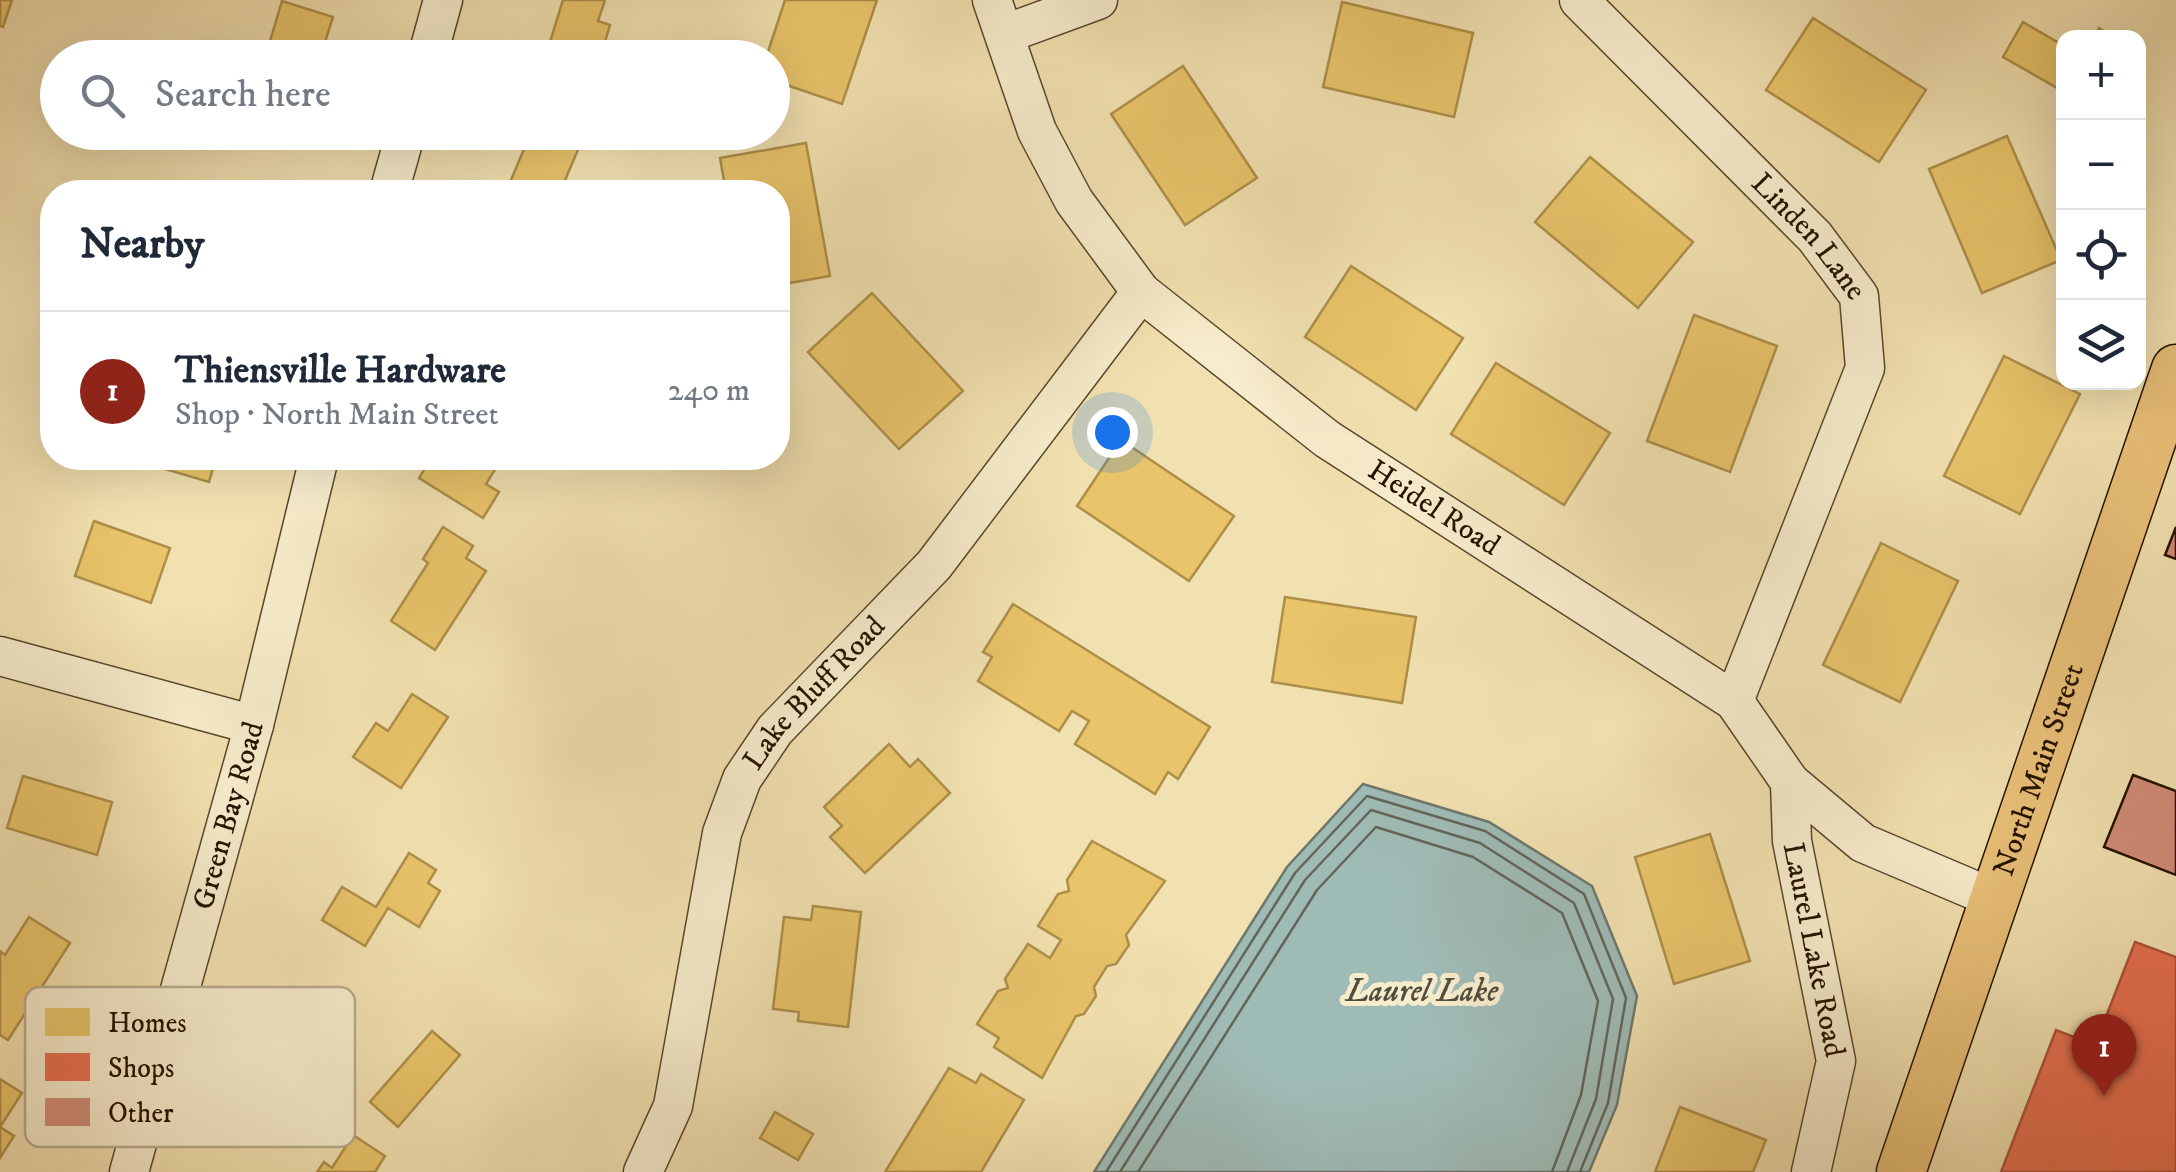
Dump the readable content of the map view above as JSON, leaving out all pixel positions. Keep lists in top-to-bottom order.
{
  "streets": {
    "main road": ["North Main Street"],
    "street": [
      "Linden Lane",
      "Heidel Road",
      "Lake Bluff Road",
      "Green Bay Road",
      "Laurel Lake Road"
    ]
  },
  "crossings": [
    ["Linden Lane", "Heidel Road"],
    ["Heidel Road", "Lake Bluff Road"],
    ["Heidel Road", "North Main Street"],
    ["Heidel Road", "Laurel Lake Road"]
  ],
  "water": ["Laurel Lake"],
  "legend": ["Homes", "Shops", "Other"],
  "page": {
    "map_buttons": ["+", "−"],
    "search": "Search here",
    "heading": "Nearby",
    "list": [
      {
        "mark": "1",
        "name": "Thiensville Hardware",
        "note": "Shop · North Main Street",
        "value": "240 m"
      }
    ],
    "pins": "1"
  }
}
